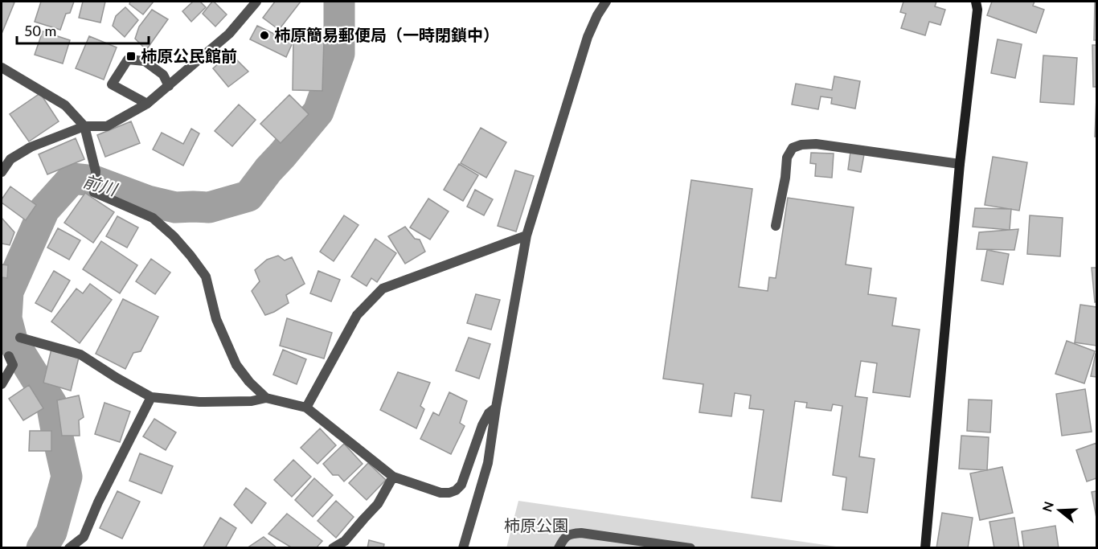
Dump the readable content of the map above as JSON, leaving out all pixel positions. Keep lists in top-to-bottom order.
{
  "water": ["前川"],
  "parks": ["柿原公園"],
  "places": {
    "other": ["柿原簡易郵便局（一時閉鎖中）"],
    "transit": ["柿原公民館前"]
  },
  "scale_bar": "50 m",
  "north": "left"
}
